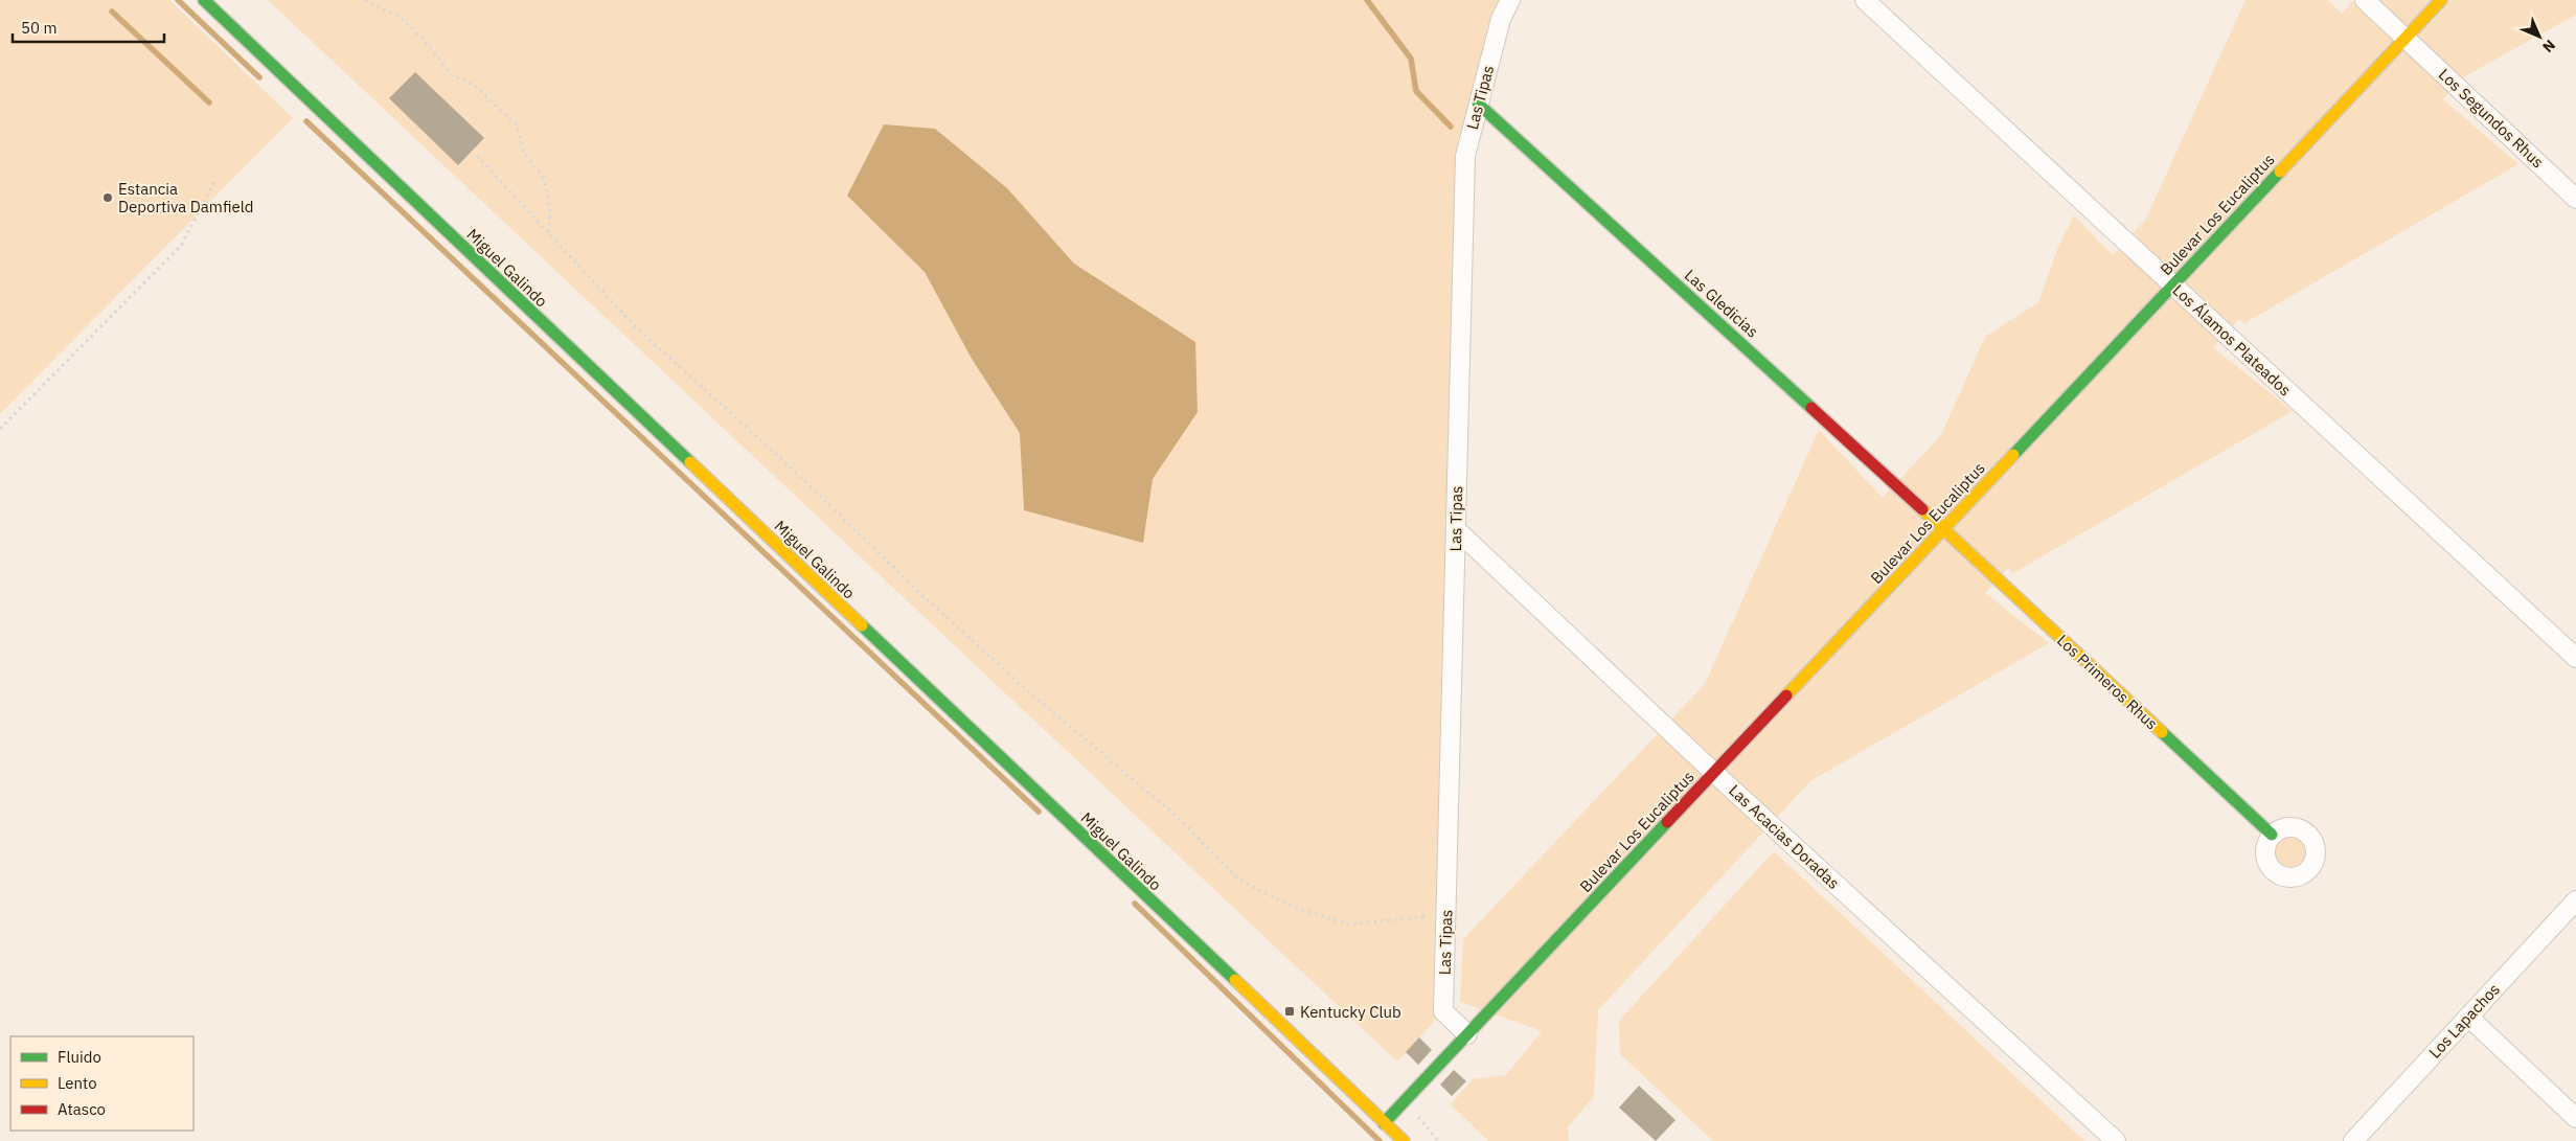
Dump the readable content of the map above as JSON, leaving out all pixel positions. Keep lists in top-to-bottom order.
{
  "streets": {
    "street": [
      "Las Tipas",
      "Los Segundos Rhus",
      "Bulevar Los Eucaliptus",
      "Miguel Galindo",
      "Las Gledicias",
      "Los Álamos Plateados",
      "Los Primeros Rhus",
      "Las Acacias Doradas",
      "Los Lapachos"
    ]
  },
  "crossings": [
    ["Las Tipas", "Bulevar Los Eucaliptus"],
    ["Las Tipas", "Las Gledicias"],
    ["Las Tipas", "Las Acacias Doradas"],
    ["Los Segundos Rhus", "Bulevar Los Eucaliptus"],
    ["Bulevar Los Eucaliptus", "Miguel Galindo"],
    ["Bulevar Los Eucaliptus", "Las Gledicias"],
    ["Bulevar Los Eucaliptus", "Los Álamos Plateados"],
    ["Bulevar Los Eucaliptus", "Los Primeros Rhus"],
    ["Bulevar Los Eucaliptus", "Las Acacias Doradas"],
    ["Las Gledicias", "Los Primeros Rhus"]
  ],
  "places": {
    "other": ["Estancia Deportiva Damfield"],
    "transit": ["Kentucky Club"]
  },
  "legend": ["Fluido", "Lento", "Atasco"],
  "scale_bar": "50 m",
  "north": "bottom right"
}
